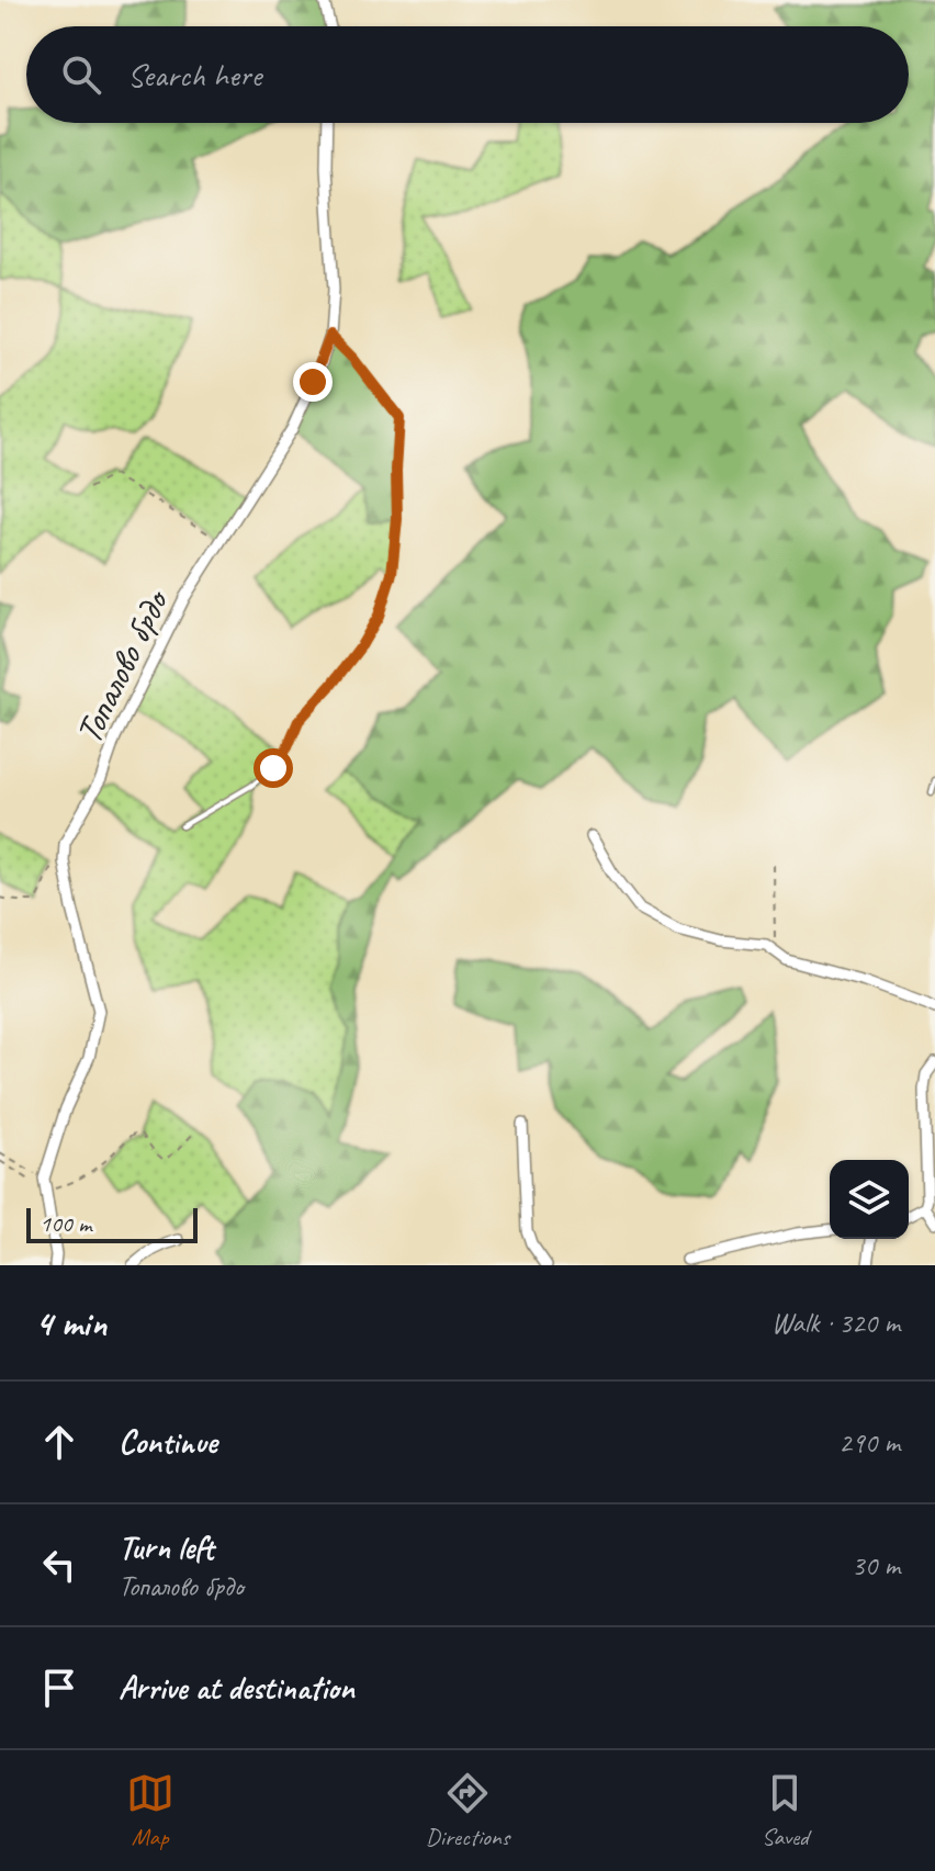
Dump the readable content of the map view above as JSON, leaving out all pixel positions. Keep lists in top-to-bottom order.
{
  "streets": {
    "street": ["Топалово брдо"]
  },
  "scale_bar": "100 m",
  "page": {
    "search": "Search here",
    "scale": "100 m",
    "heading": ["4 min", "Walk · 320 m"],
    "list": [
      ["Continue", "290 m"],
      ["Turn left", "Топалово брдо", "30 m"],
      "Arrive at destination"
    ],
    "nav": ["Map", "Directions", "Saved"]
  }
}
